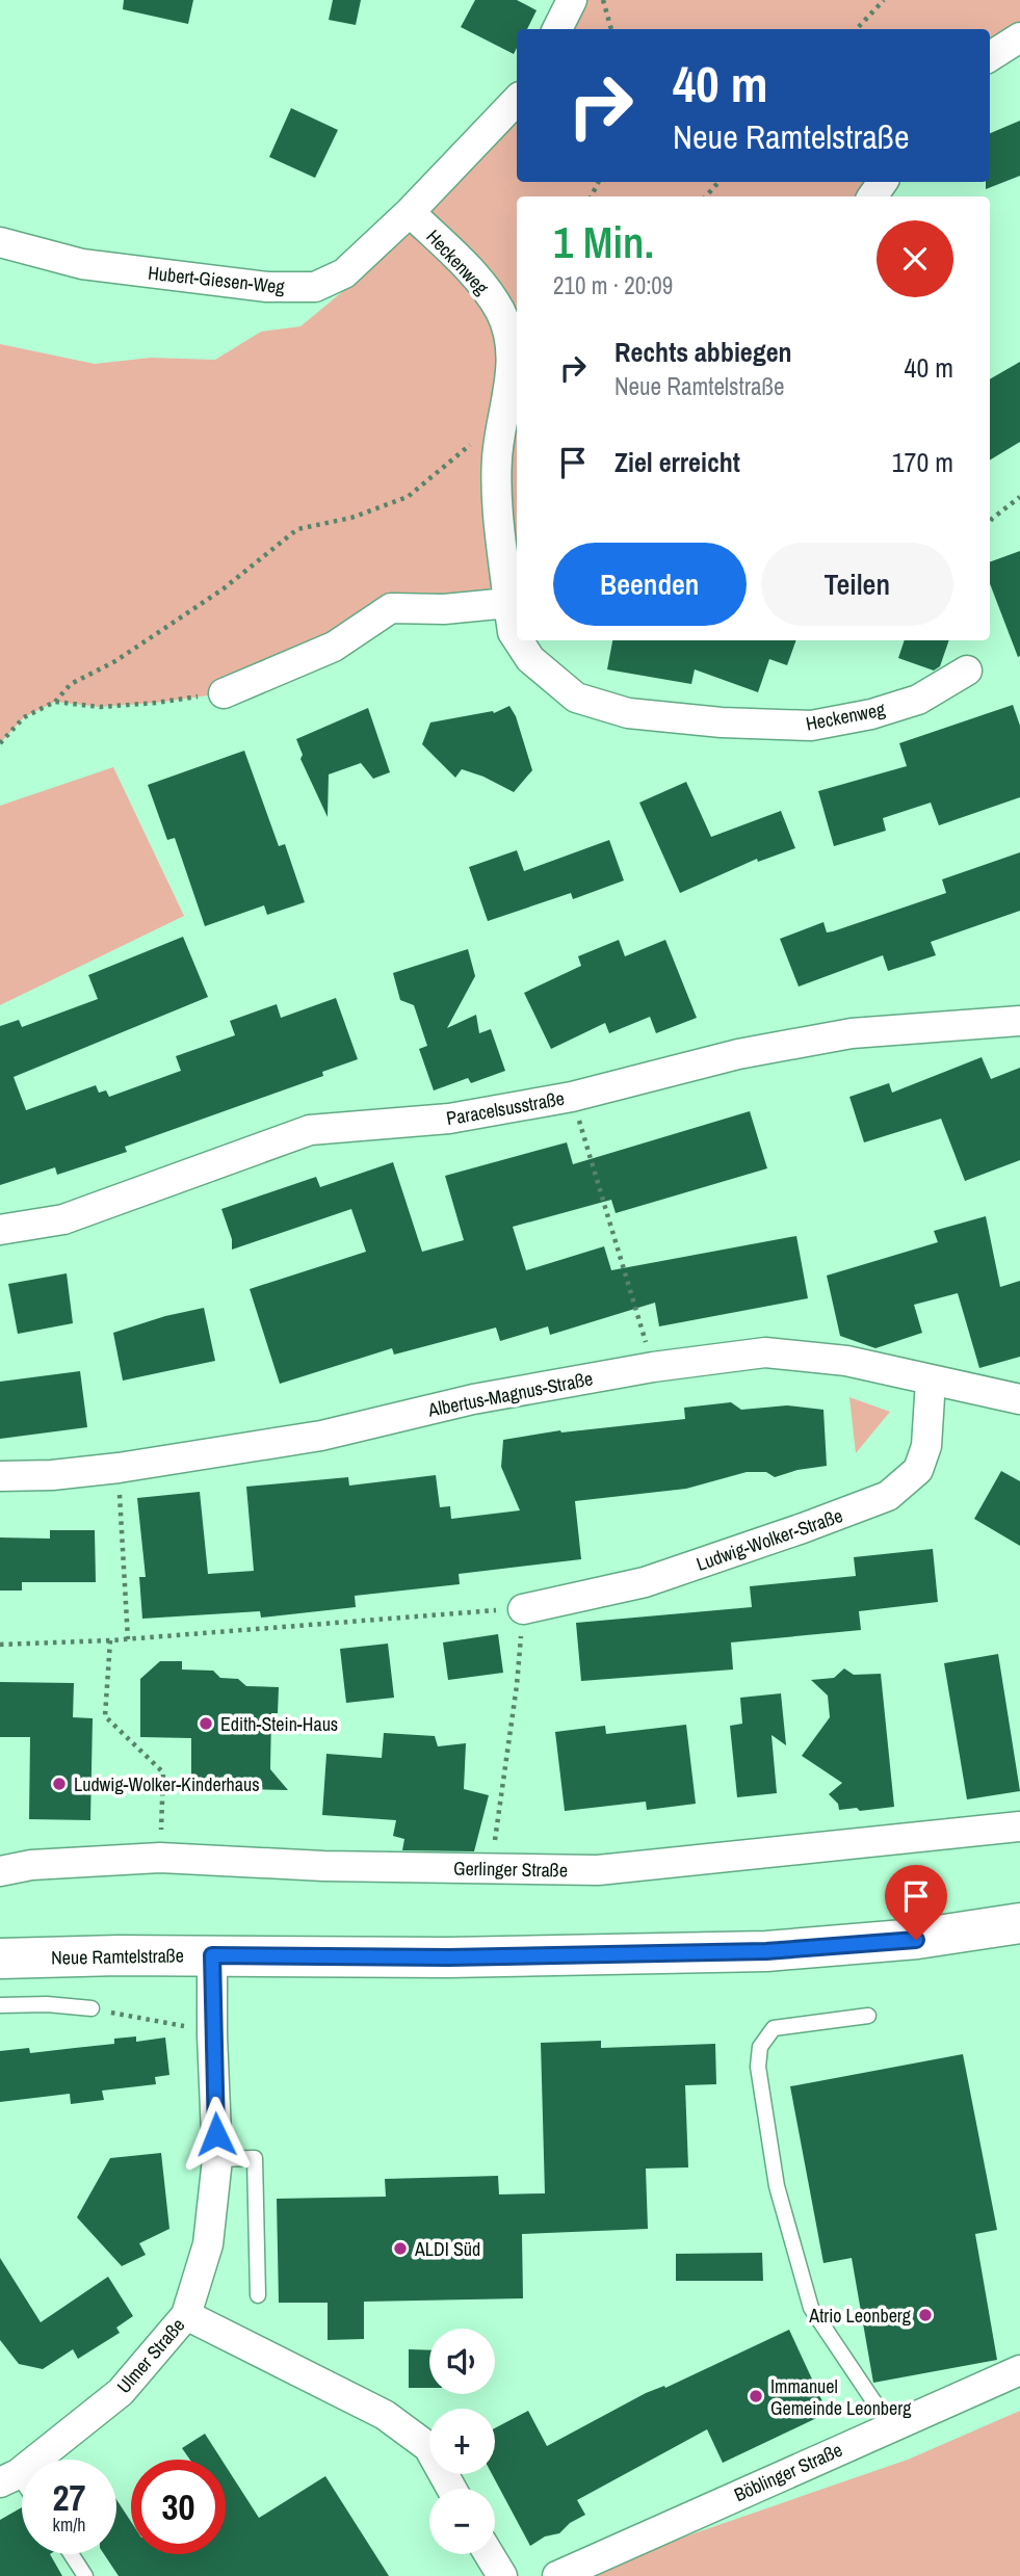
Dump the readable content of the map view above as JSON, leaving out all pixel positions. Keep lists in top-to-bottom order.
{
  "streets": {
    "main road": ["Neue Ramtelstraße"],
    "street": [
      "Heckenweg",
      "Hubert-Giesen-Weg",
      "Paracelsusstraße",
      "Albertus-Magnus-Straße",
      "Ludwig-Wolker-Straße",
      "Gerlinger Straße",
      "Ulmer Straße",
      "Böblinger Straße"
    ]
  },
  "crossings": [
    ["Heckenweg", "Hubert-Giesen-Weg"],
    ["Albertus-Magnus-Straße", "Ludwig-Wolker-Straße"],
    ["Neue Ramtelstraße", "Ulmer Straße"]
  ],
  "places": [
    "Edith-Stein-Haus",
    "Ludwig-Wolker-Kinderhaus",
    "ALDI Süd",
    "Atrio Leonberg",
    "Immanuel Gemeinde Leonberg"
  ],
  "page": {
    "turn": ["40 m", "Neue Ramtelstraße"],
    "heading": ["1 Min.", "210 m · 20:09"],
    "list": [
      {
        "name": "Rechts abbiegen",
        "note": "Neue Ramtelstraße",
        "value": "40 m"
      },
      {
        "name": "Ziel erreicht",
        "value": "170 m"
      }
    ],
    "buttons": ["Beenden", "Teilen"],
    "map_buttons": ["+", "−"],
    "speed": "27 km/h",
    "limit": "30"
  }
}
